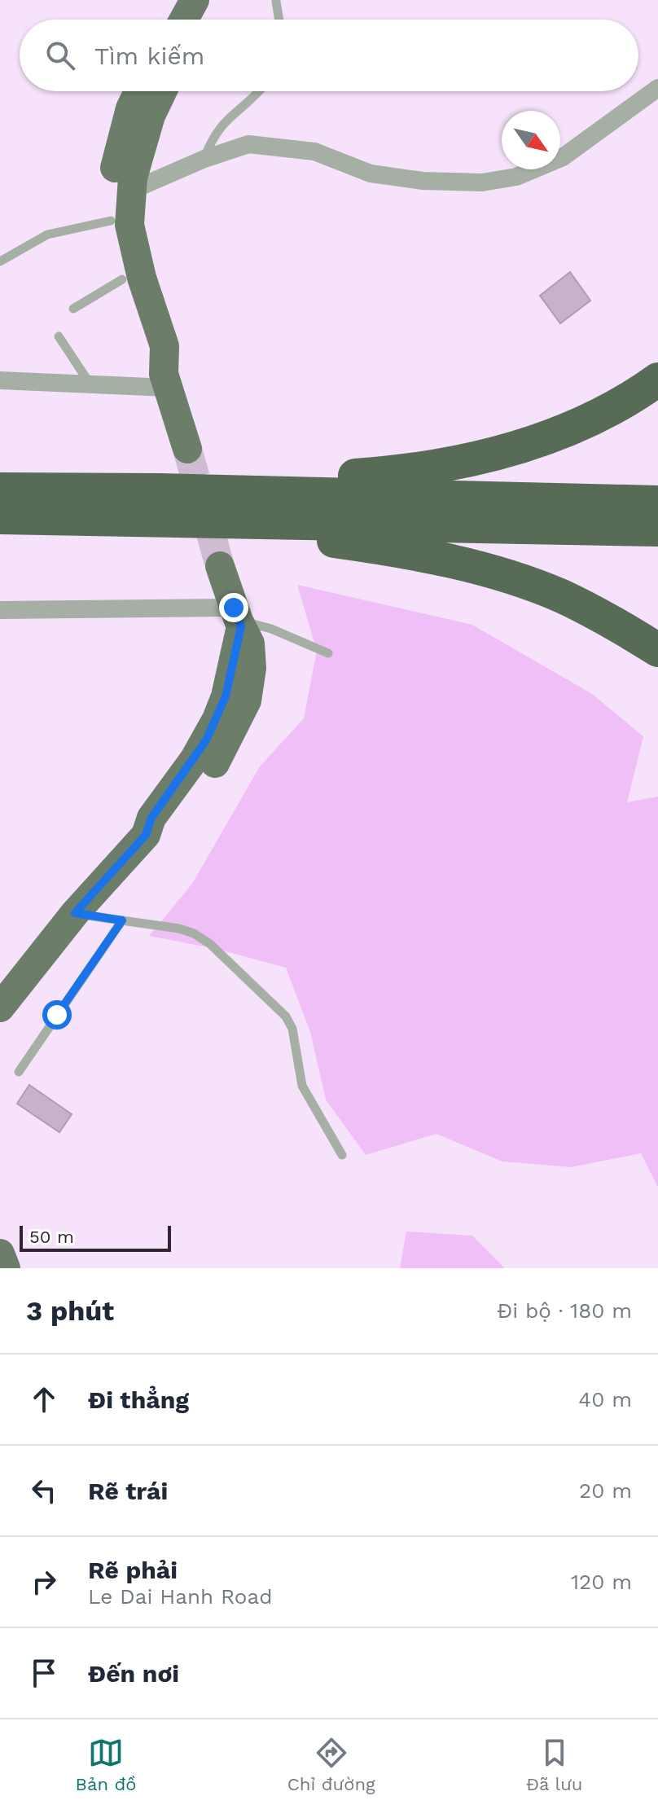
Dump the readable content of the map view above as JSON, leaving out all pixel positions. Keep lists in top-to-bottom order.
{
  "scale_bar": "50 m",
  "north": "bottom right",
  "page": {
    "search": "Tìm kiếm",
    "scale": "50 m",
    "heading": ["3 phút", "Đi bộ · 180 m"],
    "list": [
      ["Đi thẳng", "40 m"],
      ["Rẽ trái", "20 m"],
      ["Rẽ phải", "Le Dai Hanh Road", "120 m"],
      "Đến nơi"
    ],
    "nav": ["Bản đồ", "Chỉ đường", "Đã lưu"]
  }
}
